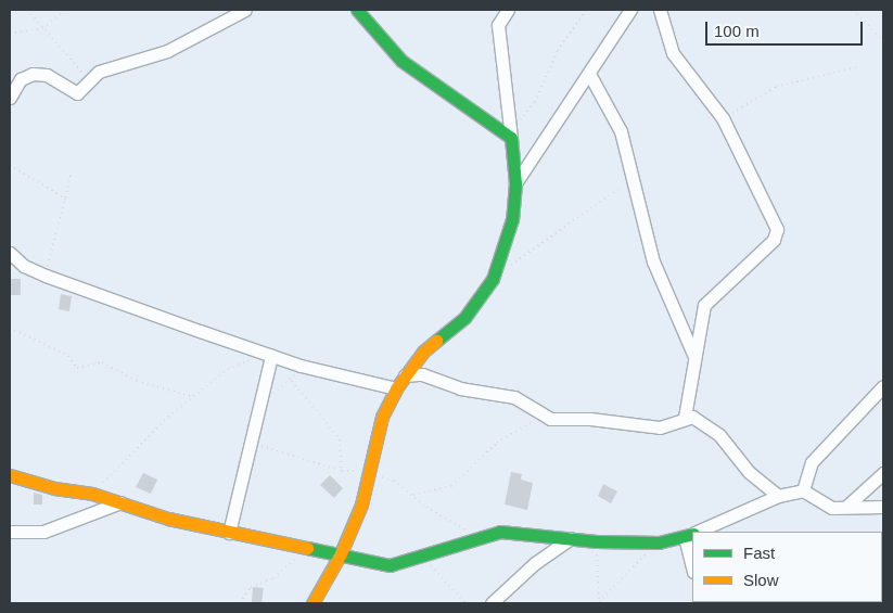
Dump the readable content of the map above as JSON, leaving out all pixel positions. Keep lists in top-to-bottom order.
{
  "legend": ["Fast", "Slow"],
  "scale_bar": "100 m"
}
